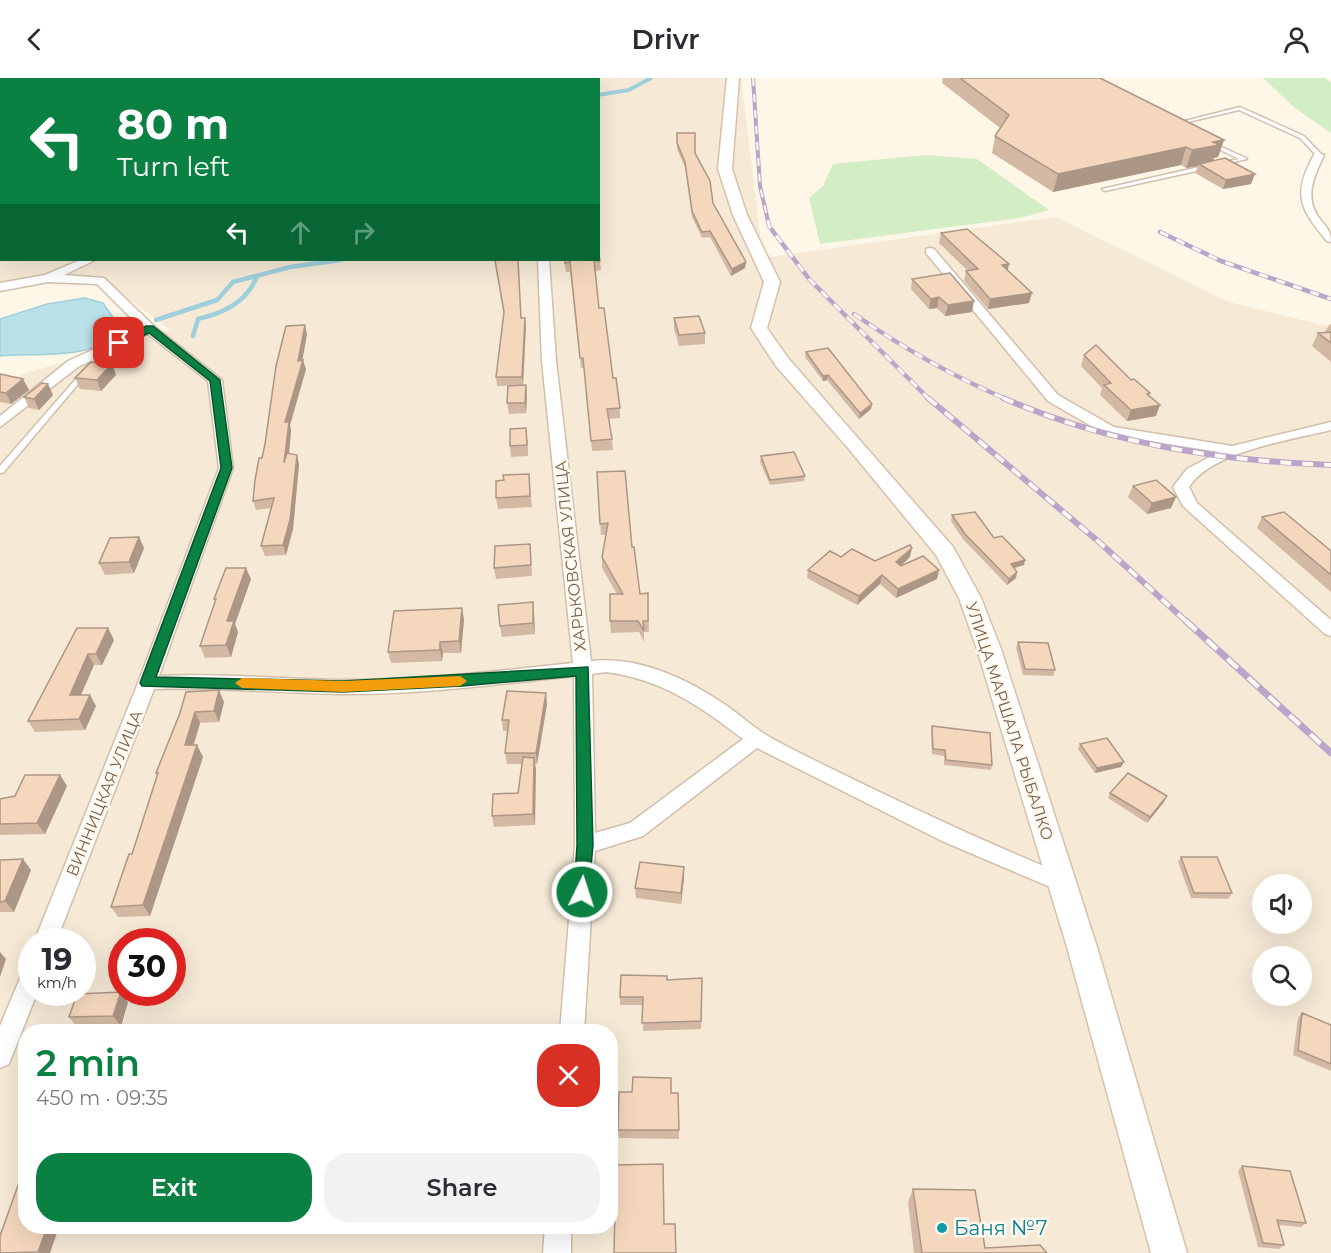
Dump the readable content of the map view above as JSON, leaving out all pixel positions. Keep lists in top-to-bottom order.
{
  "streets": {
    "street": ["ХАРЬКОВСКАЯ УЛИЦА", "УЛИЦА МАРШАЛА РЫБАЛКО", "ВИННИЦКАЯ УЛИЦА"]
  },
  "places": ["Баня №7"],
  "page": {
    "header": "Drivr",
    "turn": ["80 m", "Turn left"],
    "speed": "19 km/h",
    "limit": "30",
    "heading": ["2 min", "450 m · 09:35"],
    "buttons": ["Exit", "Share"]
  }
}
